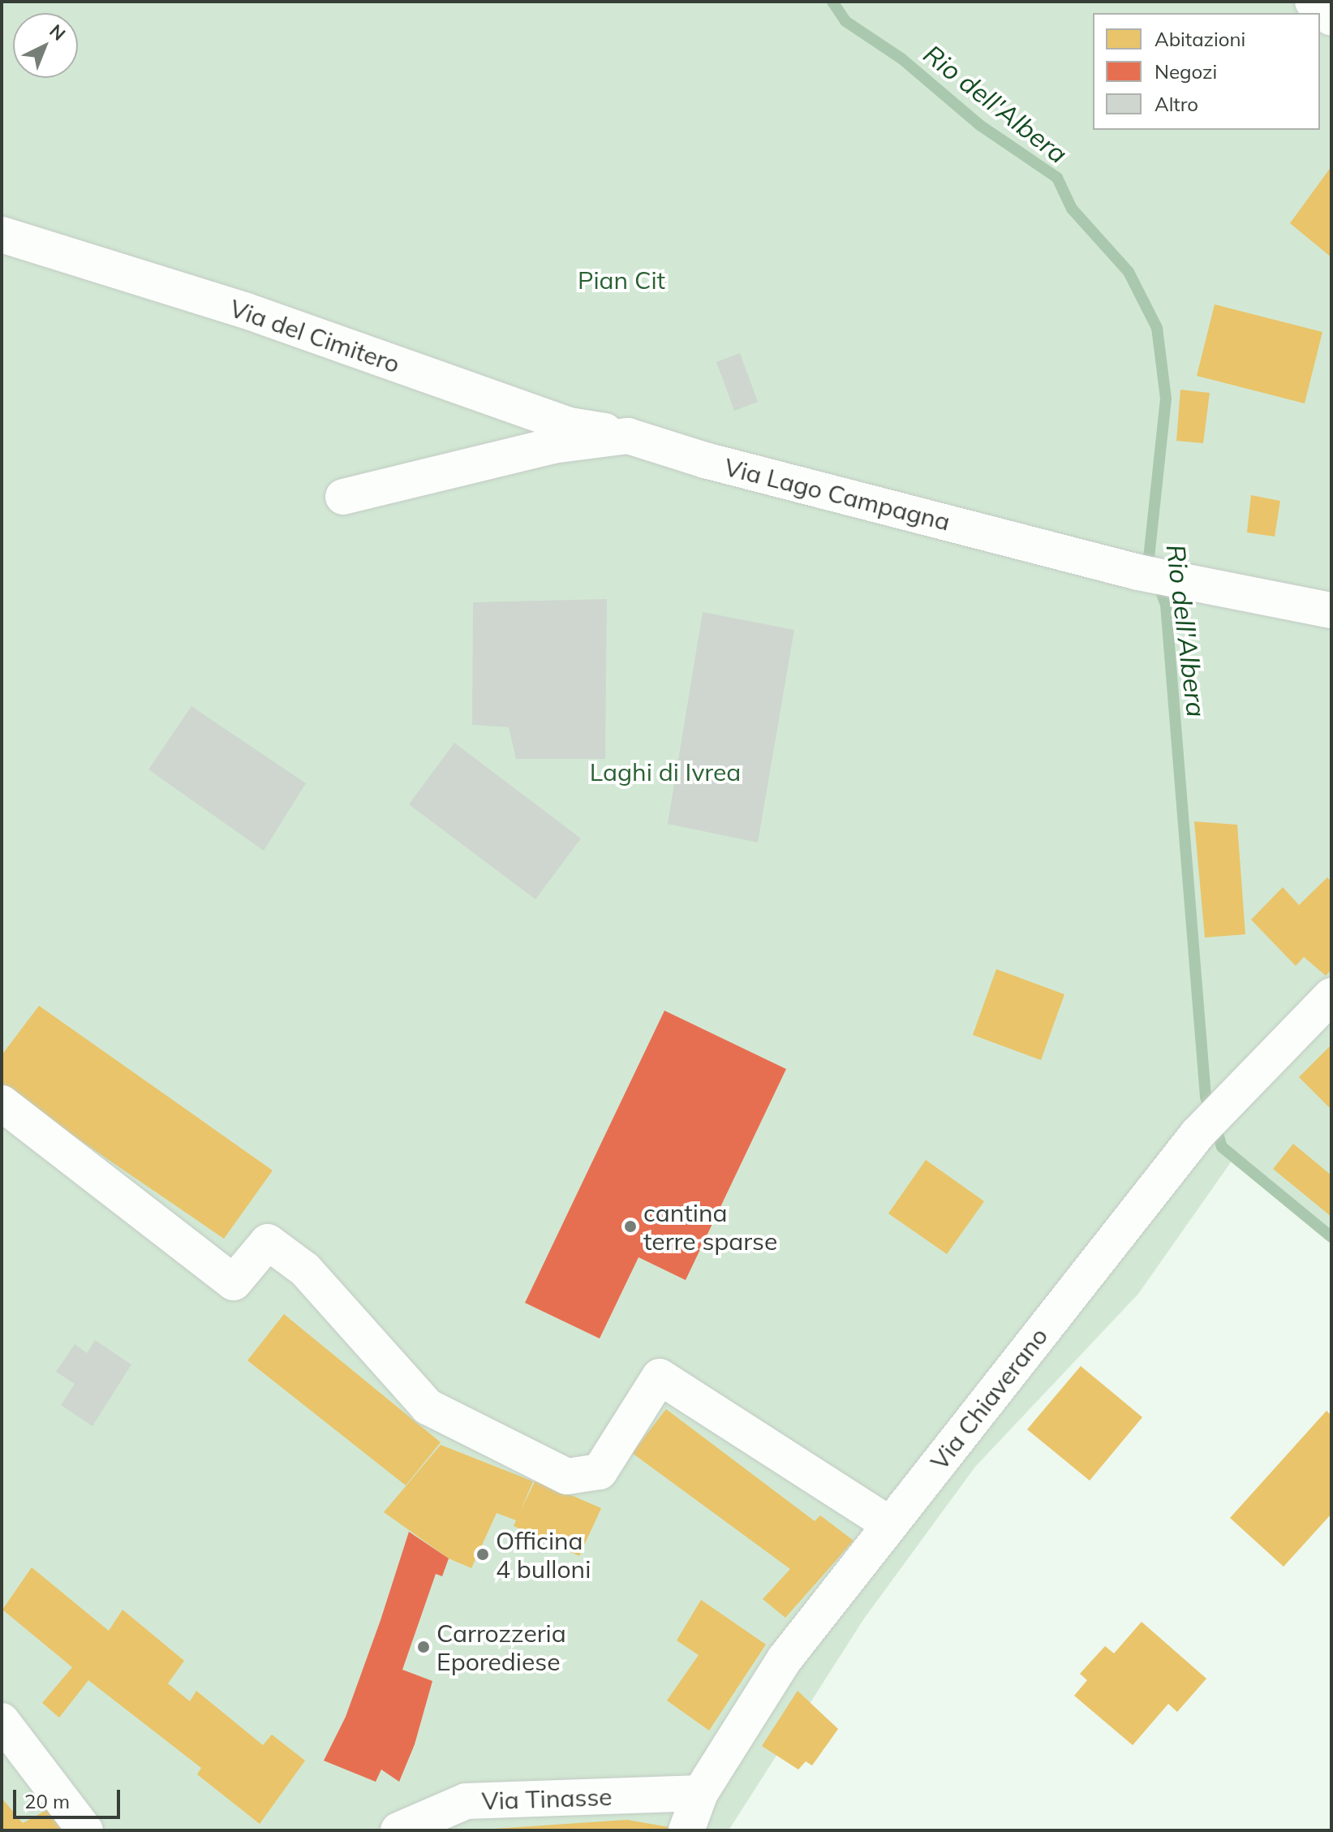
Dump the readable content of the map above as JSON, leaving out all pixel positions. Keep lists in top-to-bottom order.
{
  "streets": {
    "street": [
      "Via del Cimitero",
      "Via Lago Campagna",
      "Via Chiaverano",
      "Via Tinasse"
    ]
  },
  "crossings": [
    ["Via del Cimitero", "Via Lago Campagna"],
    ["Via Chiaverano", "Via Tinasse"]
  ],
  "water": ["Rio dell'Albera"],
  "parks": ["Pian Cit", "Laghi di Ivrea"],
  "places": ["cantina terre sparse", "Officina 4 bulloni", "Carrozzeria Eporediese"],
  "legend": ["Abitazioni", "Negozi", "Altro"],
  "scale_bar": "20 m",
  "north": "top right"
}
